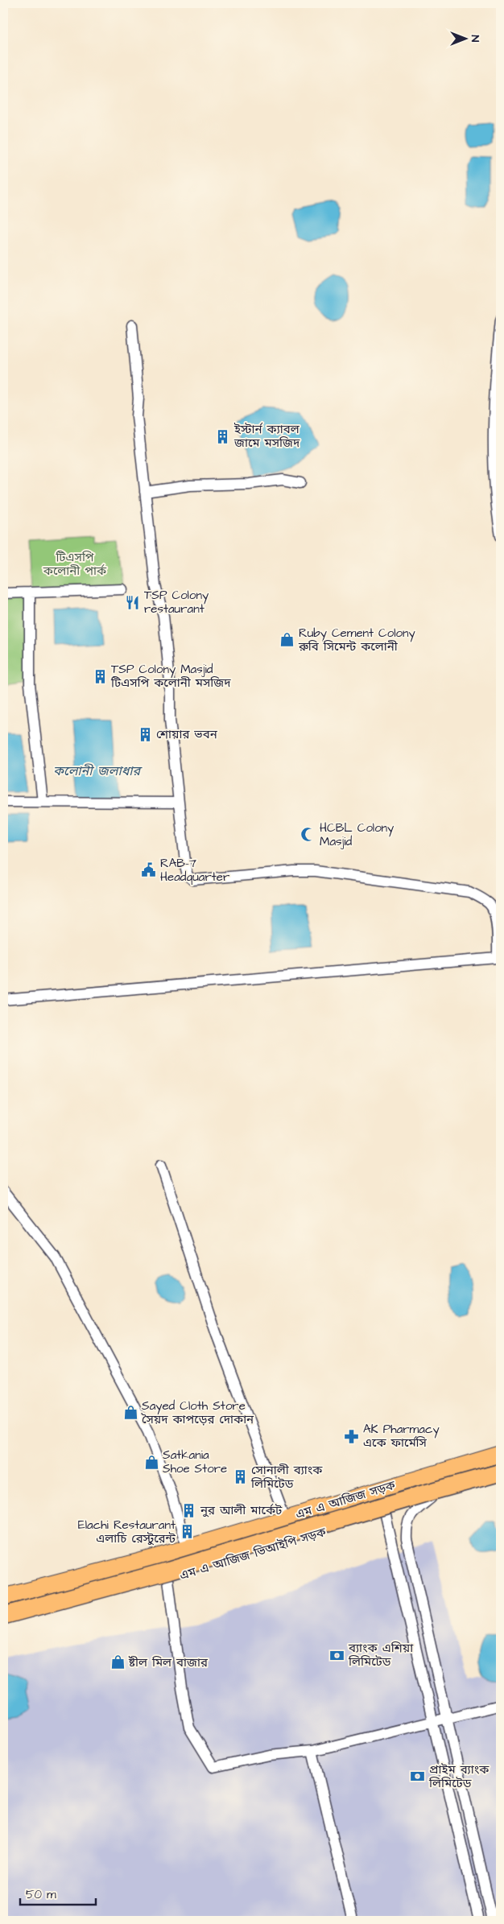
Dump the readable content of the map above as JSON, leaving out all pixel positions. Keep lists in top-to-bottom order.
{
  "streets": {
    "main road": ["এম এ আজিজ সড়ক", "এম এ আজিজ ভিআইপি সড়ক"]
  },
  "water": ["কলোনী জলাধার"],
  "parks": ["টিএসপি কলোনী পার্ক"],
  "places": {
    "building": [
      "ইস্টার্ন ক্যাবল জামে মসজিদ",
      "TSP Colony Masjid টিএসপি কলোনী মসজিদ",
      "শোয়ার ভবন",
      "সোনালী ব্যাংক লিমিটেড",
      "নুর আলী মার্কেট",
      "Elachi Restaurant এলাচ‌ি র‌েস্টুর‌েন্ট"
    ],
    "restaurant": ["TSP Colony restaurant"],
    "shop": [
      "Ruby Cement Colony রুবি সিমেন্ট কলোনী",
      "Sayed Cloth Store সৈয়দ কাপড়ের দোকান",
      "Satkania Shoe Store",
      "ষ্টীল মিল বাজার"
    ],
    "mosque": ["HCBL Colony Masjid"],
    "public building": ["RAB-7 Headquarter"],
    "pharmacy": ["AK Pharmacy একে ফার্মেসি"],
    "bank": ["ব্যাংক এশিয়া লিমিটেড", "প্রাইম ব্যাংক লিমিটেড"]
  },
  "scale_bar": "50 m",
  "north": "right"
}
